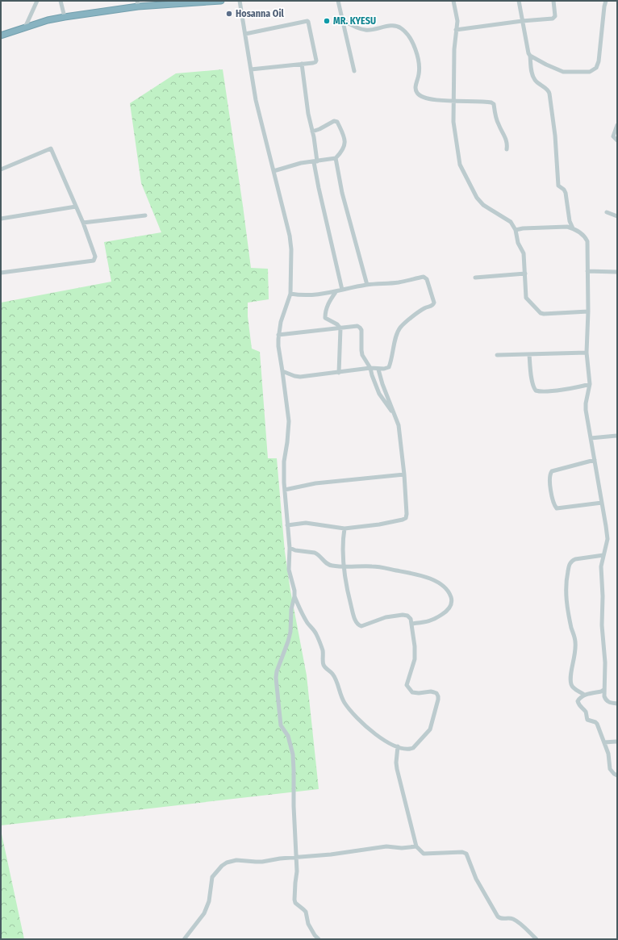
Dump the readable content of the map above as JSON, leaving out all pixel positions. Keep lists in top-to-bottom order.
{
  "places": ["Hosanna Oil", "MR. KYESU"]
}
